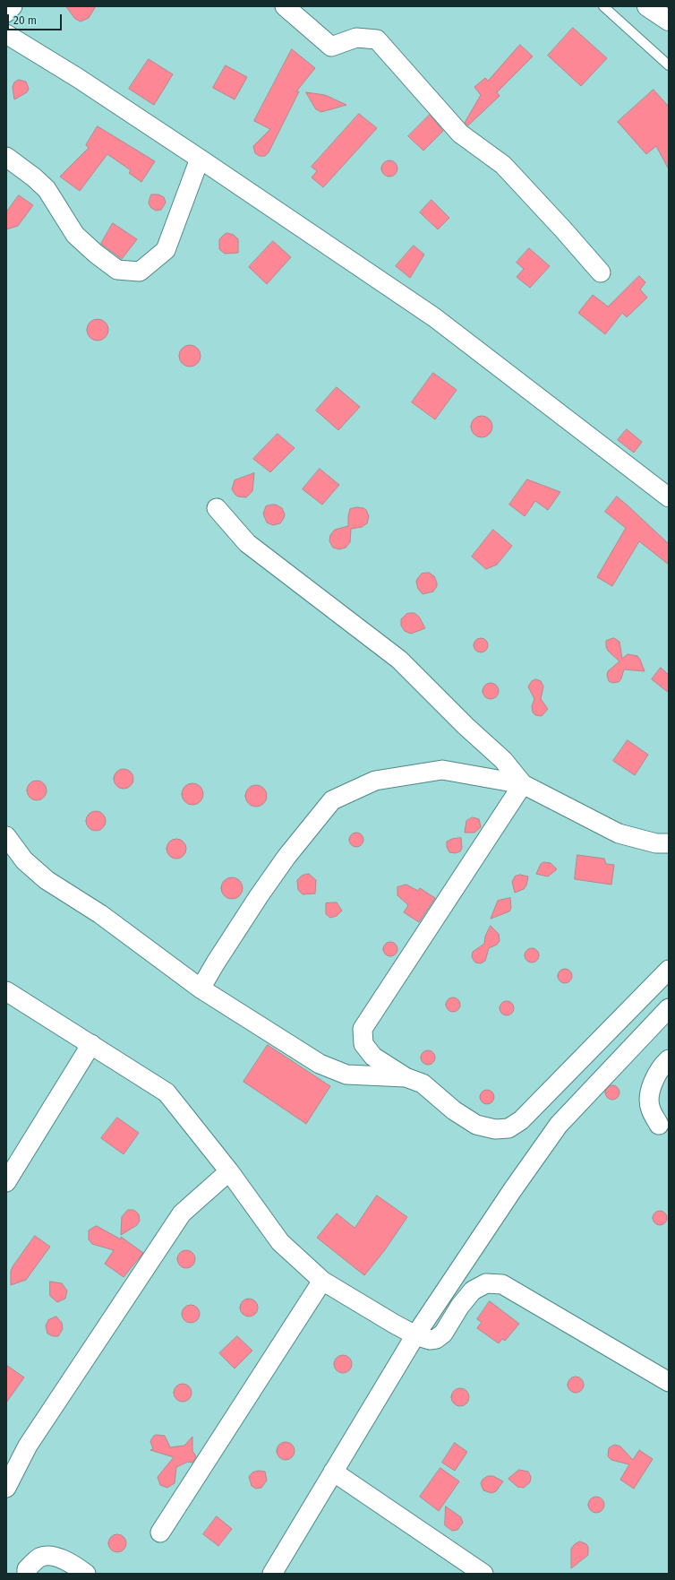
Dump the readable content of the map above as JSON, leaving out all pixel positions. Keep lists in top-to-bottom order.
{
  "scale_bar": "20 m"
}
